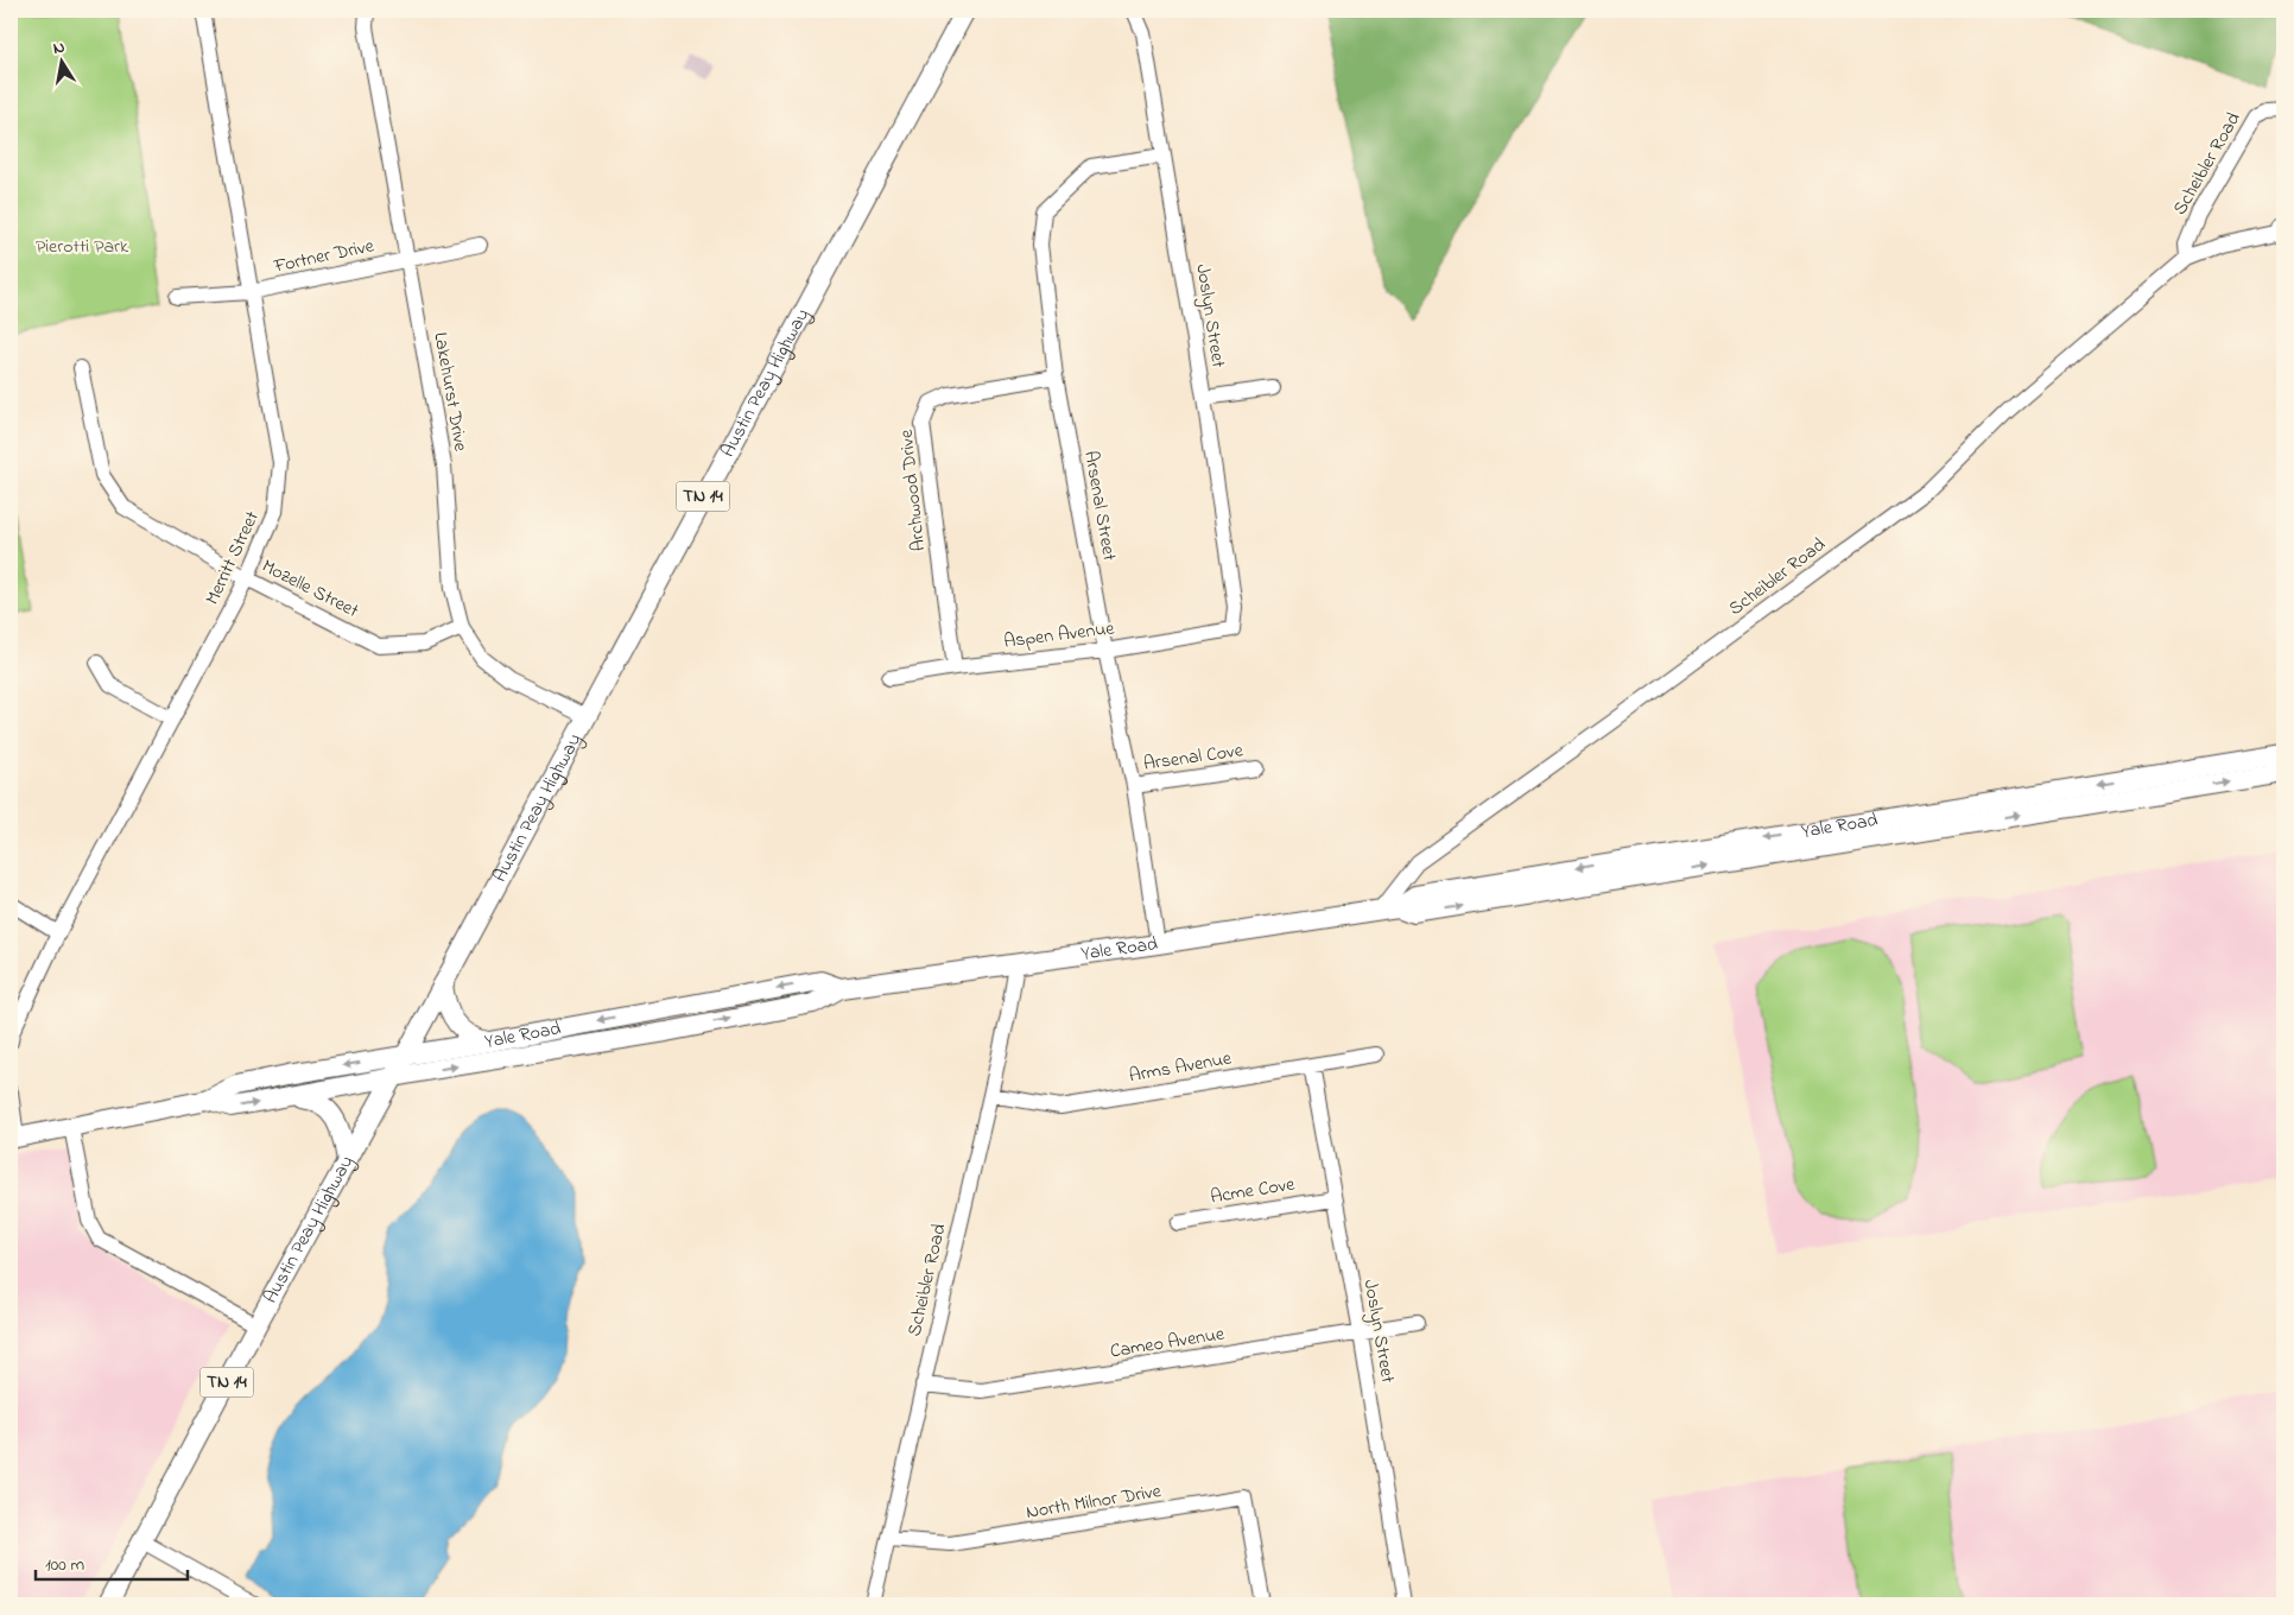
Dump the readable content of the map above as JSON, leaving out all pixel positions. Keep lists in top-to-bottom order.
{
  "streets": {
    "main road": ["Austin Peay Highway", "TN 14", "Yale Road"],
    "street": [
      "Scheibler Road",
      "Fortner Drive",
      "Joslyn Street",
      "Lakehurst Drive",
      "Archwood Drive",
      "Arsenal Street",
      "Merritt Street",
      "Mozelle Street",
      "Aspen Avenue",
      "Arsenal Cove",
      "Arms Avenue",
      "Acme Cove",
      "Cameo Avenue",
      "North Milnor Drive"
    ]
  },
  "crossings": [
    ["Scheibler Road", "Yale Road"],
    ["Scheibler Road", "Arms Avenue"],
    ["Scheibler Road", "Cameo Avenue"],
    ["Scheibler Road", "North Milnor Drive"],
    ["Fortner Drive", "Lakehurst Drive"],
    ["Fortner Drive", "Merritt Street"],
    ["Joslyn Street", "Arsenal Street"],
    ["Joslyn Street", "Aspen Avenue"],
    ["Joslyn Street", "Arms Avenue"],
    ["Joslyn Street", "Acme Cove"],
    ["Joslyn Street", "Cameo Avenue"],
    ["Austin Peay Highway", "Lakehurst Drive"],
    ["Austin Peay Highway", "Yale Road"],
    ["Lakehurst Drive", "Mozelle Street"],
    ["Archwood Drive", "Arsenal Street"],
    ["Archwood Drive", "Aspen Avenue"],
    ["Arsenal Street", "Aspen Avenue"],
    ["Arsenal Street", "Arsenal Cove"],
    ["Arsenal Street", "Yale Road"],
    ["Merritt Street", "Mozelle Street"]
  ],
  "parks": ["Pierotti Park"],
  "scale_bar": "100 m",
  "north": "top"
}
